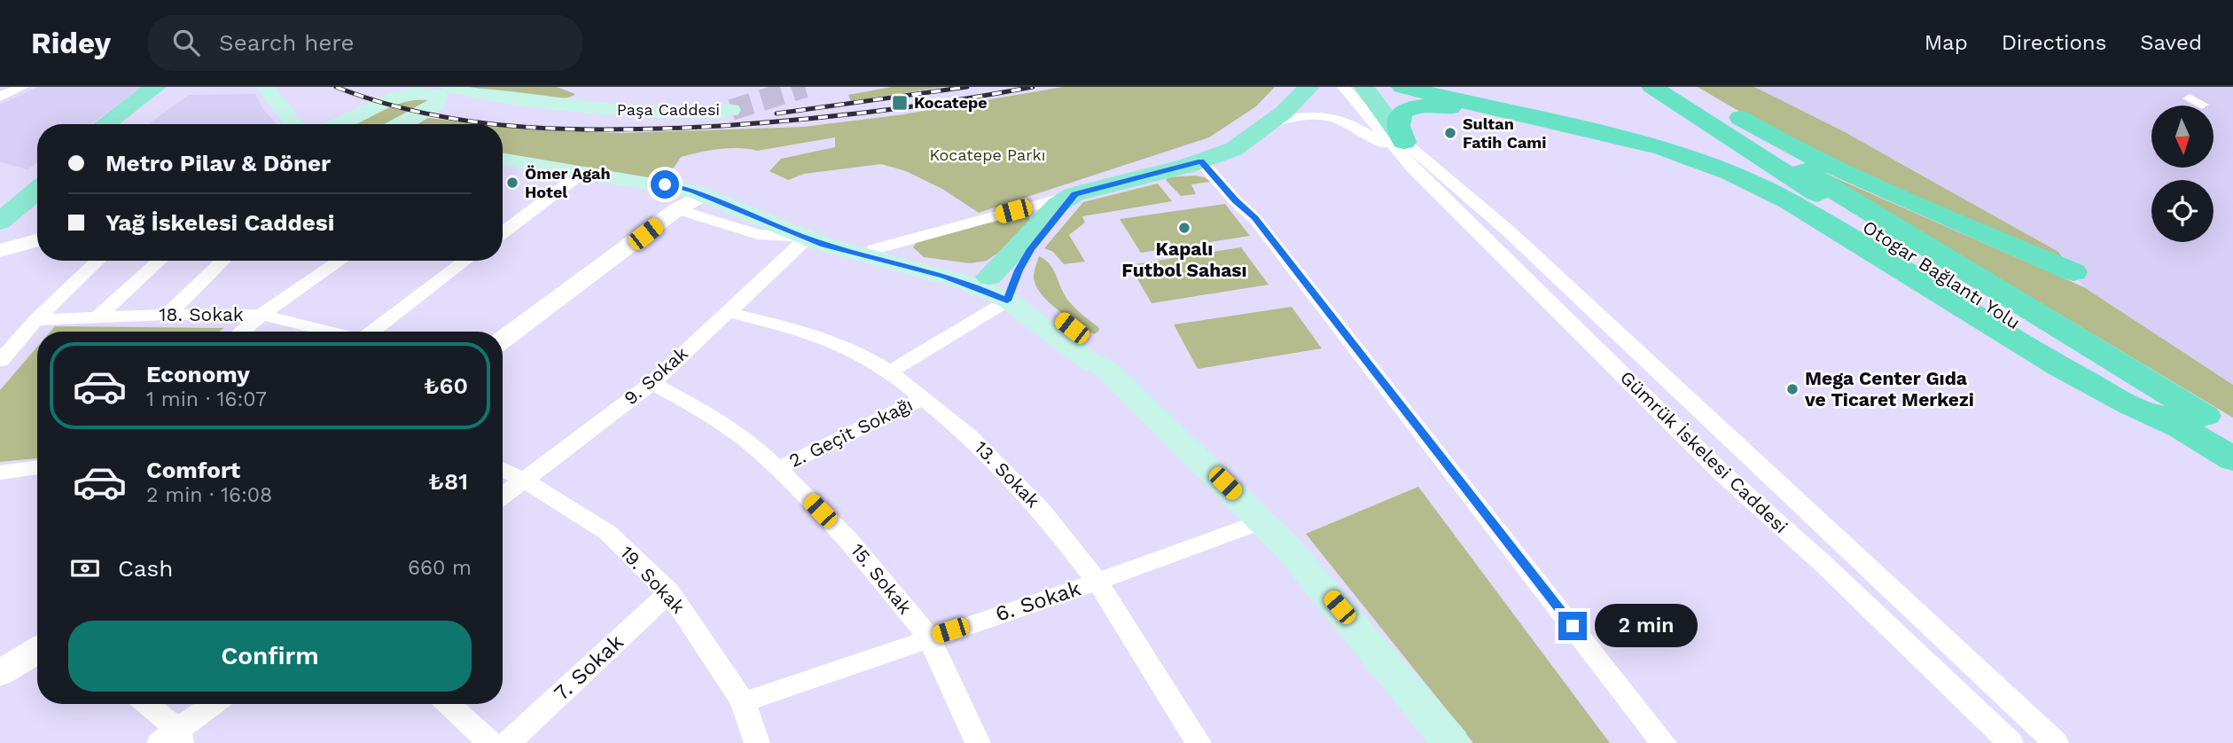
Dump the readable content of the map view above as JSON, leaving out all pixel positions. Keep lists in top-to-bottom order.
{
  "streets": {
    "highway": ["Otogar Bağlantı Yolu"],
    "main road": ["Paşa Caddesi"],
    "street": [
      "18. Sokak",
      "9. Sokak",
      "2. Geçit Sokağı",
      "Gümrük İskelesi Caddesi",
      "13. Sokak",
      "15. Sokak",
      "19. Sokak",
      "6. Sokak",
      "7. Sokak"
    ]
  },
  "crossings": [
    ["9. Sokak", "13. Sokak"],
    ["9. Sokak", "15. Sokak"],
    ["9. Sokak", "19. Sokak"],
    ["2. Geçit Sokağı", "13. Sokak"],
    ["2. Geçit Sokağı", "15. Sokak"],
    ["13. Sokak", "6. Sokak"],
    ["15. Sokak", "6. Sokak"],
    ["19. Sokak", "6. Sokak"],
    ["19. Sokak", "7. Sokak"]
  ],
  "parks": ["Kocatepe Parkı"],
  "places": {
    "transit": ["Kocatepe"],
    "other": [
      "Sultan Fatih Cami",
      "Ömer Agah Hotel",
      "Kapalı Futbol Sahası",
      "Mega Center Gıda ve Ticaret Merkezi"
    ]
  },
  "north": "bottom",
  "page": {
    "header": "Ridey",
    "search": "Search here",
    "nav": ["Map", "Directions", "Saved"],
    "banner": ["Metro Pilav & Döner", "Yağ İskelesi Caddesi"],
    "list": [
      {
        "name": "Economy",
        "note": "1 min · 16:07",
        "value": "₺60"
      },
      {
        "name": "Comfort",
        "note": "2 min · 16:08",
        "value": "₺81"
      }
    ],
    "pay": ["Cash", "660 m"],
    "bubble": "2 min",
    "buttons": "Confirm"
  }
}
